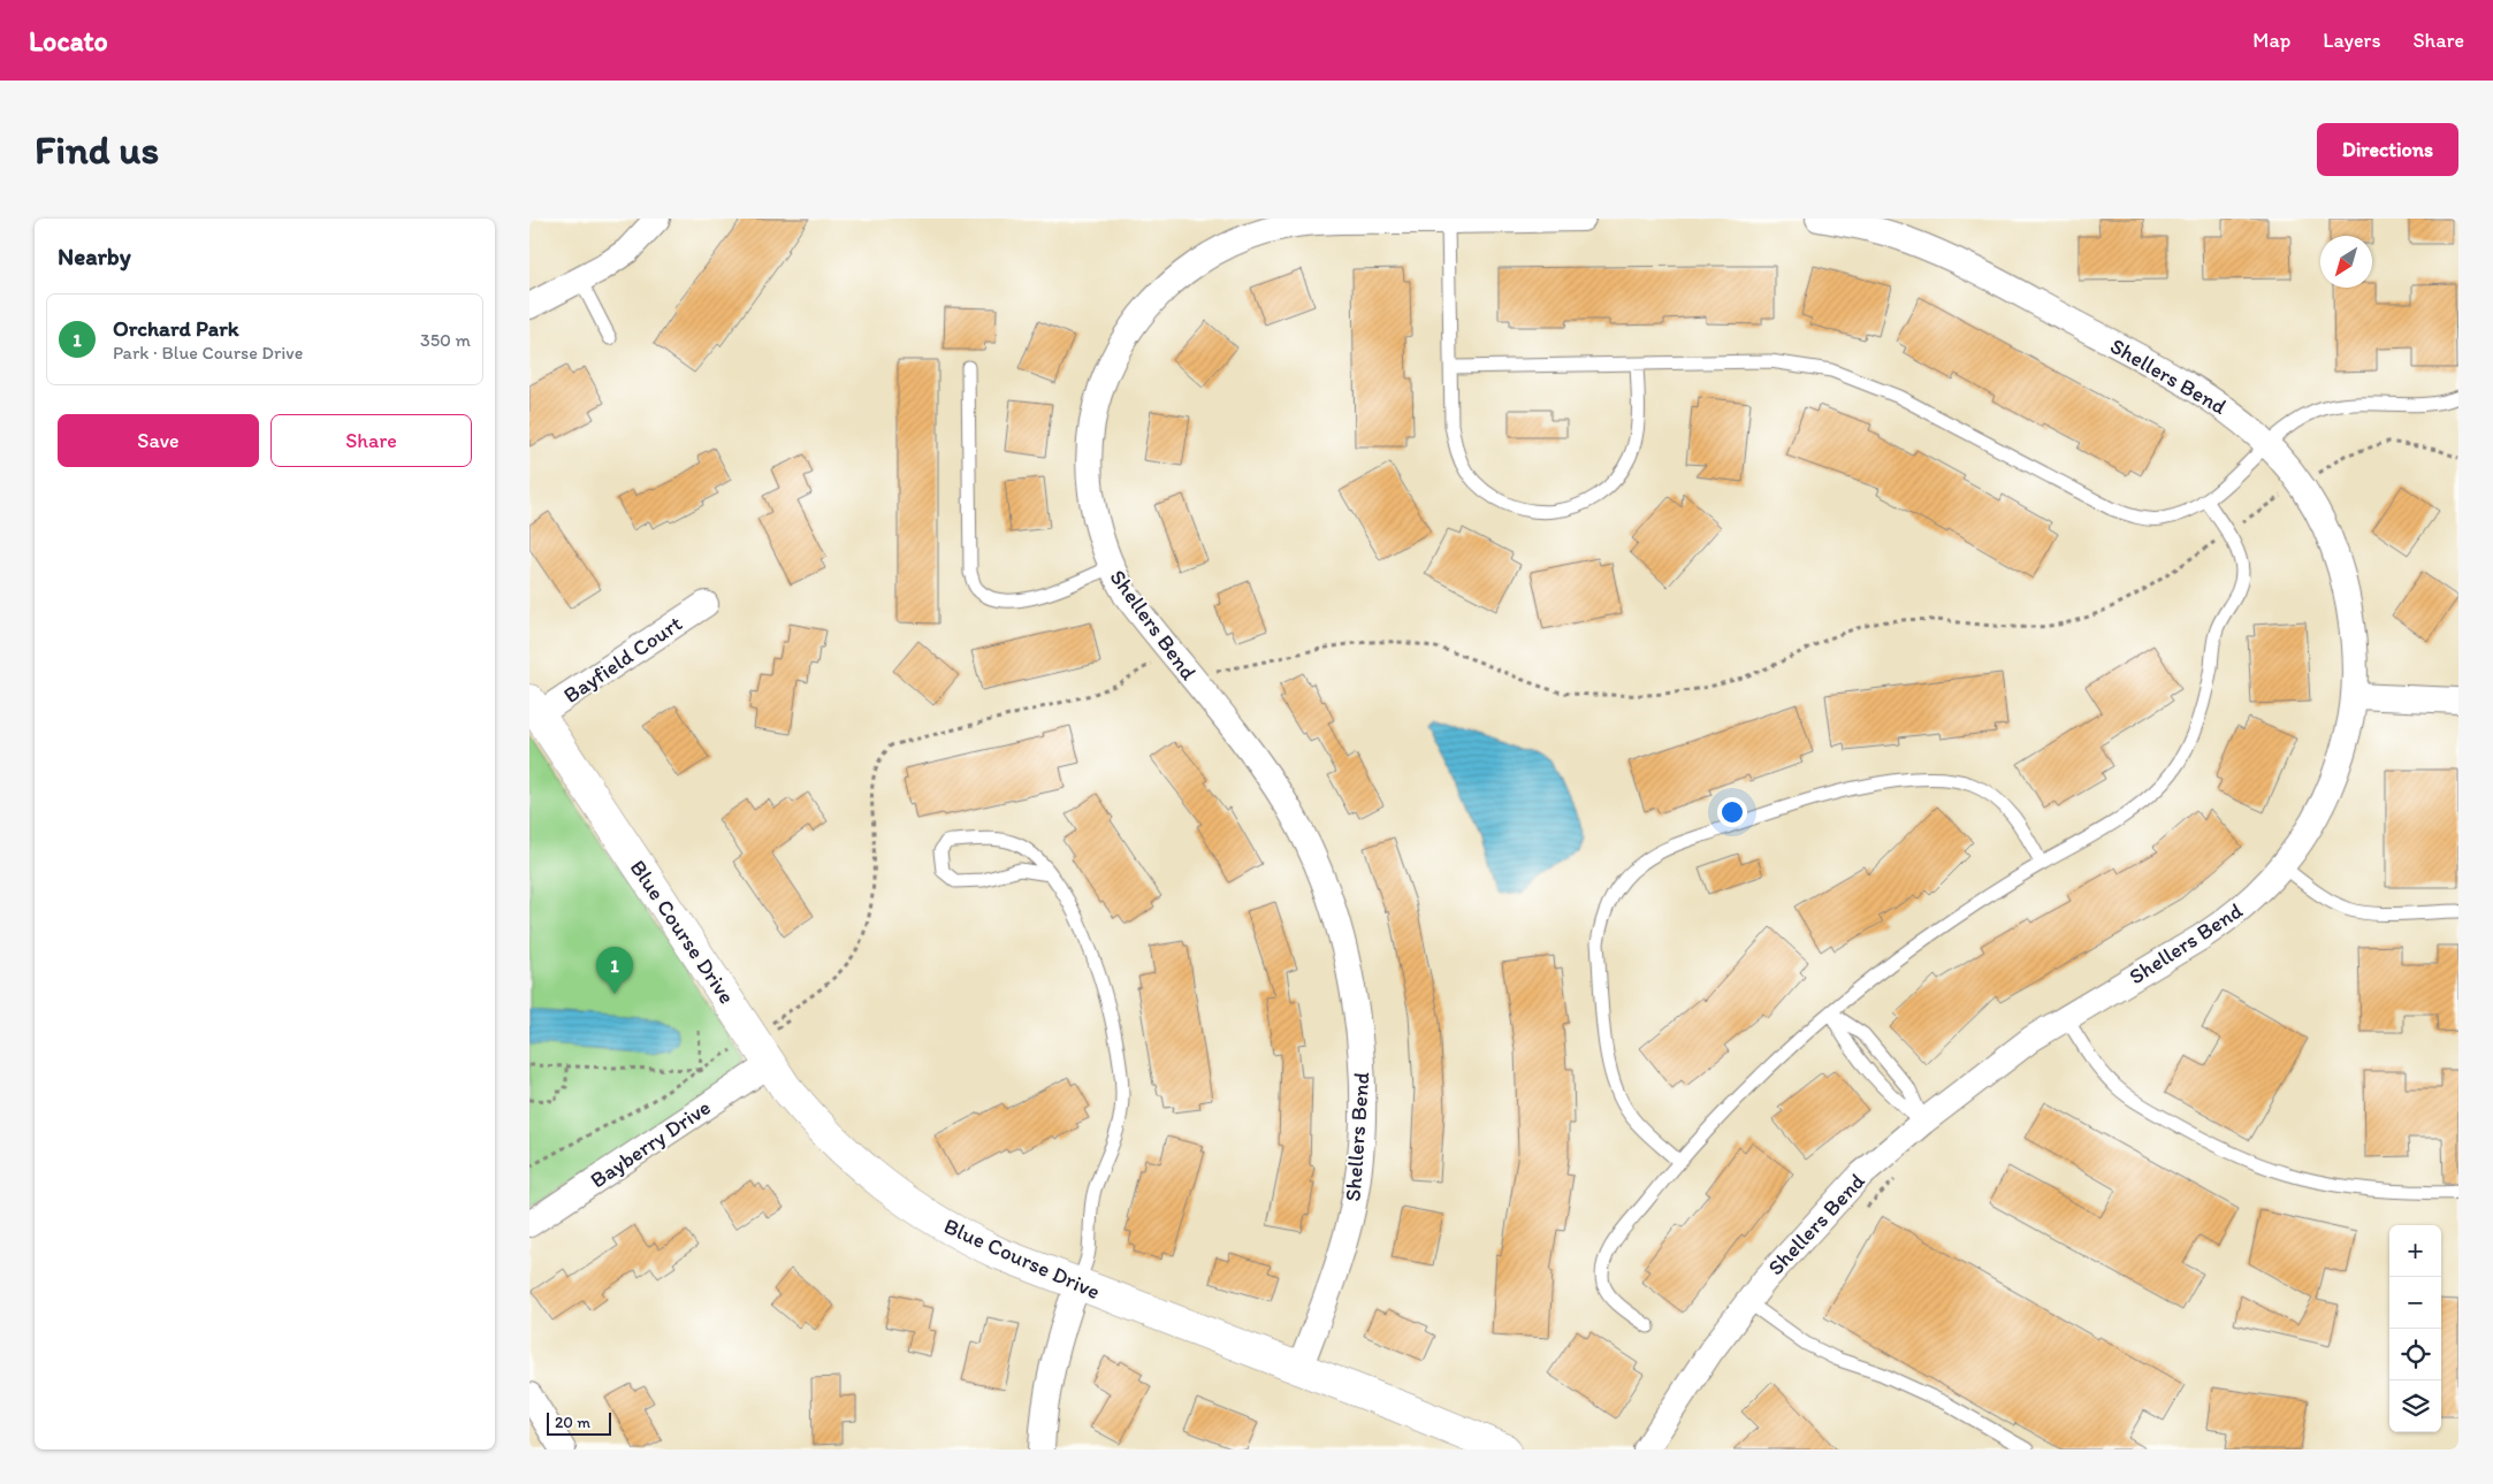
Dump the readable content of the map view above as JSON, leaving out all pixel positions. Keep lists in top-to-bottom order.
{
  "streets": {
    "main road": ["Blue Course Drive"],
    "street": ["Shellers Bend", "Bayfield Court", "Bayberry Drive"]
  },
  "crossings": [
    ["Shellers Bend", "Blue Course Drive"],
    ["Bayfield Court", "Blue Course Drive"],
    ["Blue Course Drive", "Bayberry Drive"]
  ],
  "scale_bar": "20 m",
  "north": "bottom left",
  "page": {
    "header": "Locato",
    "nav": ["Map", "Layers", "Share"],
    "buttons": [
      "Directions",
      ["Save", "Share"]
    ],
    "title": "Find us",
    "heading": "Nearby",
    "list": [
      {
        "mark": "1",
        "name": "Orchard Park",
        "note": "Park · Blue Course Drive",
        "value": "350 m"
      }
    ],
    "pins": "1",
    "map_buttons": ["+", "−"],
    "scale": "20 m"
  }
}
